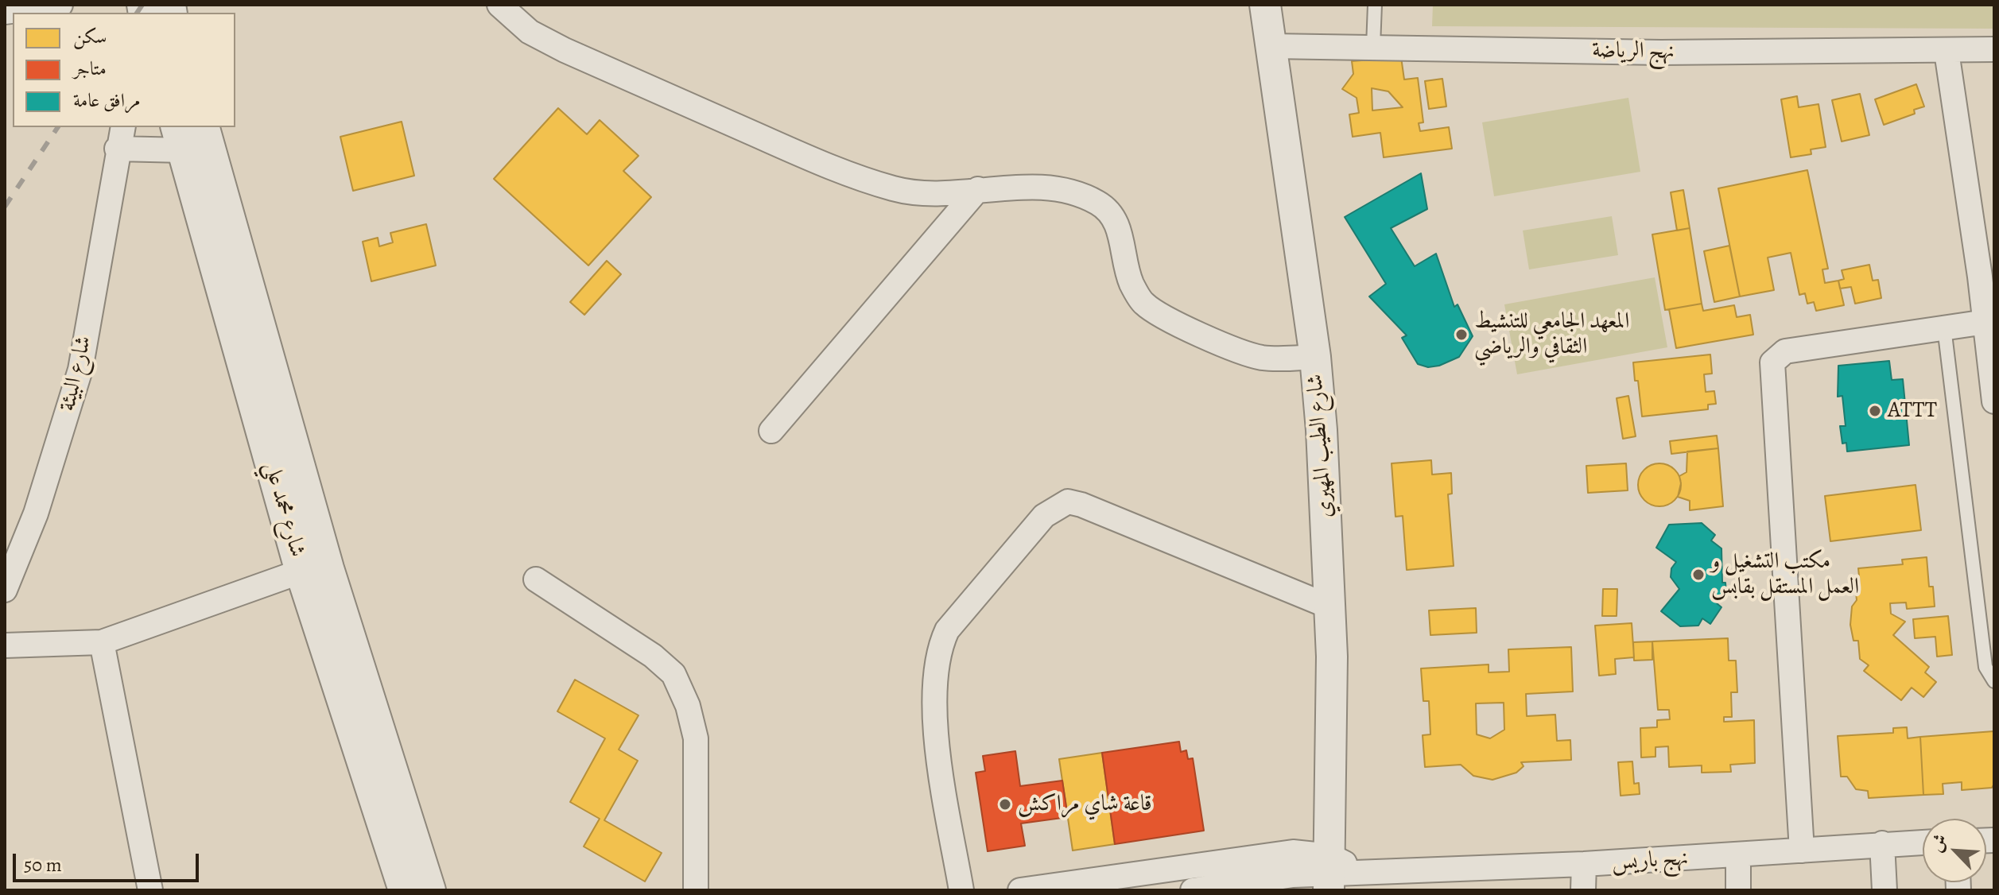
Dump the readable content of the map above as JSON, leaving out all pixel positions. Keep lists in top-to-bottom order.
{
  "streets": {
    "street": [
      "نهج الرياضة",
      "شارع البيئة",
      "شارع الطيب المهيري",
      "شارع محمد علي",
      "نهج باريس"
    ]
  },
  "crossings": [
    ["نهج الرياضة", "شارع الطيب المهيري"],
    ["شارع البيئة", "شارع محمد علي"],
    ["شارع الطيب المهيري", "نهج باريس"]
  ],
  "places": [
    "المعهد الجامعي للتنشيط الثقافي والرياضي",
    "ATTT",
    "مكتب التشغيل و العمل المستقل بقابس",
    "قاعة شاي مراكش"
  ],
  "legend": ["سكن", "متاجر", "مرافق عامة"],
  "scale_bar": "50 m",
  "north": "top left"
}
